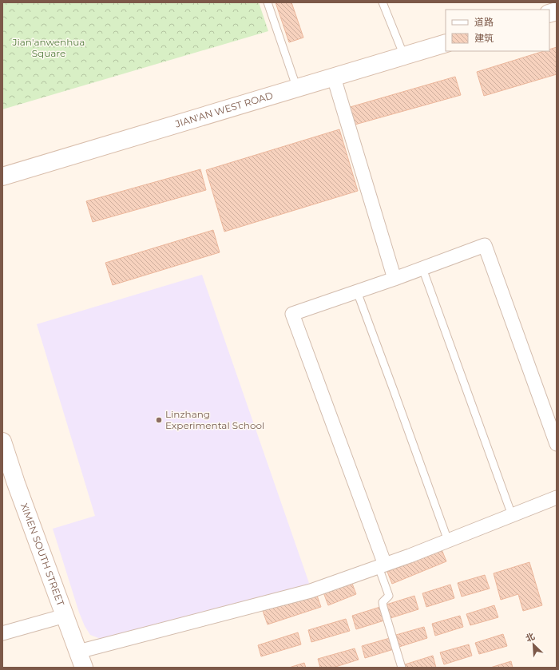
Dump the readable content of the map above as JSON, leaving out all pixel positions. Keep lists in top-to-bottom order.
{
  "streets": {
    "main road": ["JIAN'AN WEST ROAD", "XIMEN SOUTH STREET"]
  },
  "parks": ["Jian'anwenhua Square"],
  "places": ["Linzhang Experimental School"],
  "legend": ["道路", "建筑"],
  "north": "top left"
}
